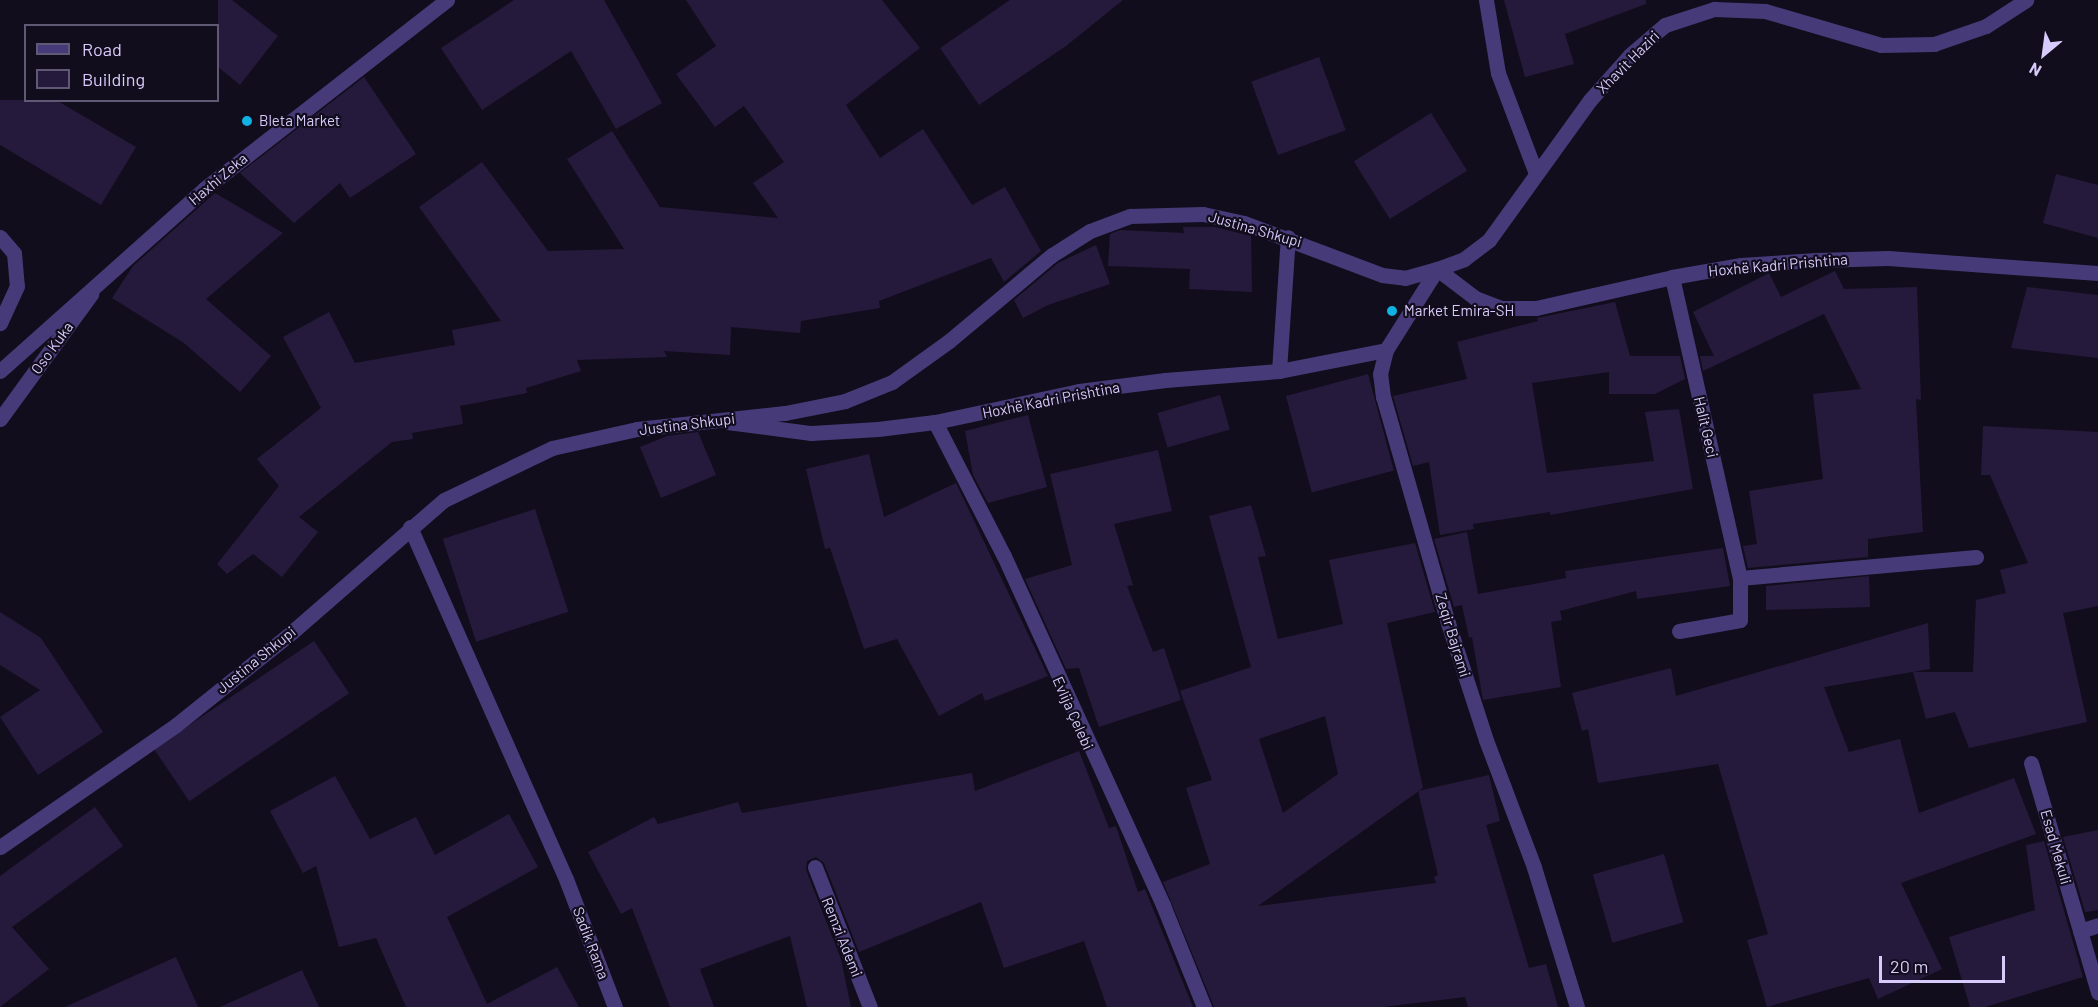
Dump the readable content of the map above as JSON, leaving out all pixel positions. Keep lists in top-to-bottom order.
{
  "streets": {
    "street": [
      "Xhavit Haziri",
      "Haxhi Zeka",
      "Justina Shkupi",
      "Hoxhë Kadri Prishtina",
      "Oso Kuka",
      "Halit Geci",
      "Zeqir Bajrami",
      "Evlija Çelebi",
      "Esad Mekuli",
      "Remzi Ademi",
      "Sadik Rama"
    ]
  },
  "crossings": [
    ["Xhavit Haziri", "Justina Shkupi"],
    ["Xhavit Haziri", "Hoxhë Kadri Prishtina"],
    ["Xhavit Haziri", "Zeqir Bajrami"],
    ["Haxhi Zeka", "Oso Kuka"],
    ["Justina Shkupi", "Hoxhë Kadri Prishtina"],
    ["Justina Shkupi", "Zeqir Bajrami"],
    ["Justina Shkupi", "Sadik Rama"],
    ["Hoxhë Kadri Prishtina", "Halit Geci"],
    ["Hoxhë Kadri Prishtina", "Zeqir Bajrami"],
    ["Hoxhë Kadri Prishtina", "Evlija Çelebi"]
  ],
  "places": ["Bleta Market", "Market Emira-SH"],
  "legend": ["Road", "Building"],
  "scale_bar": "20 m",
  "north": "bottom left"
}
